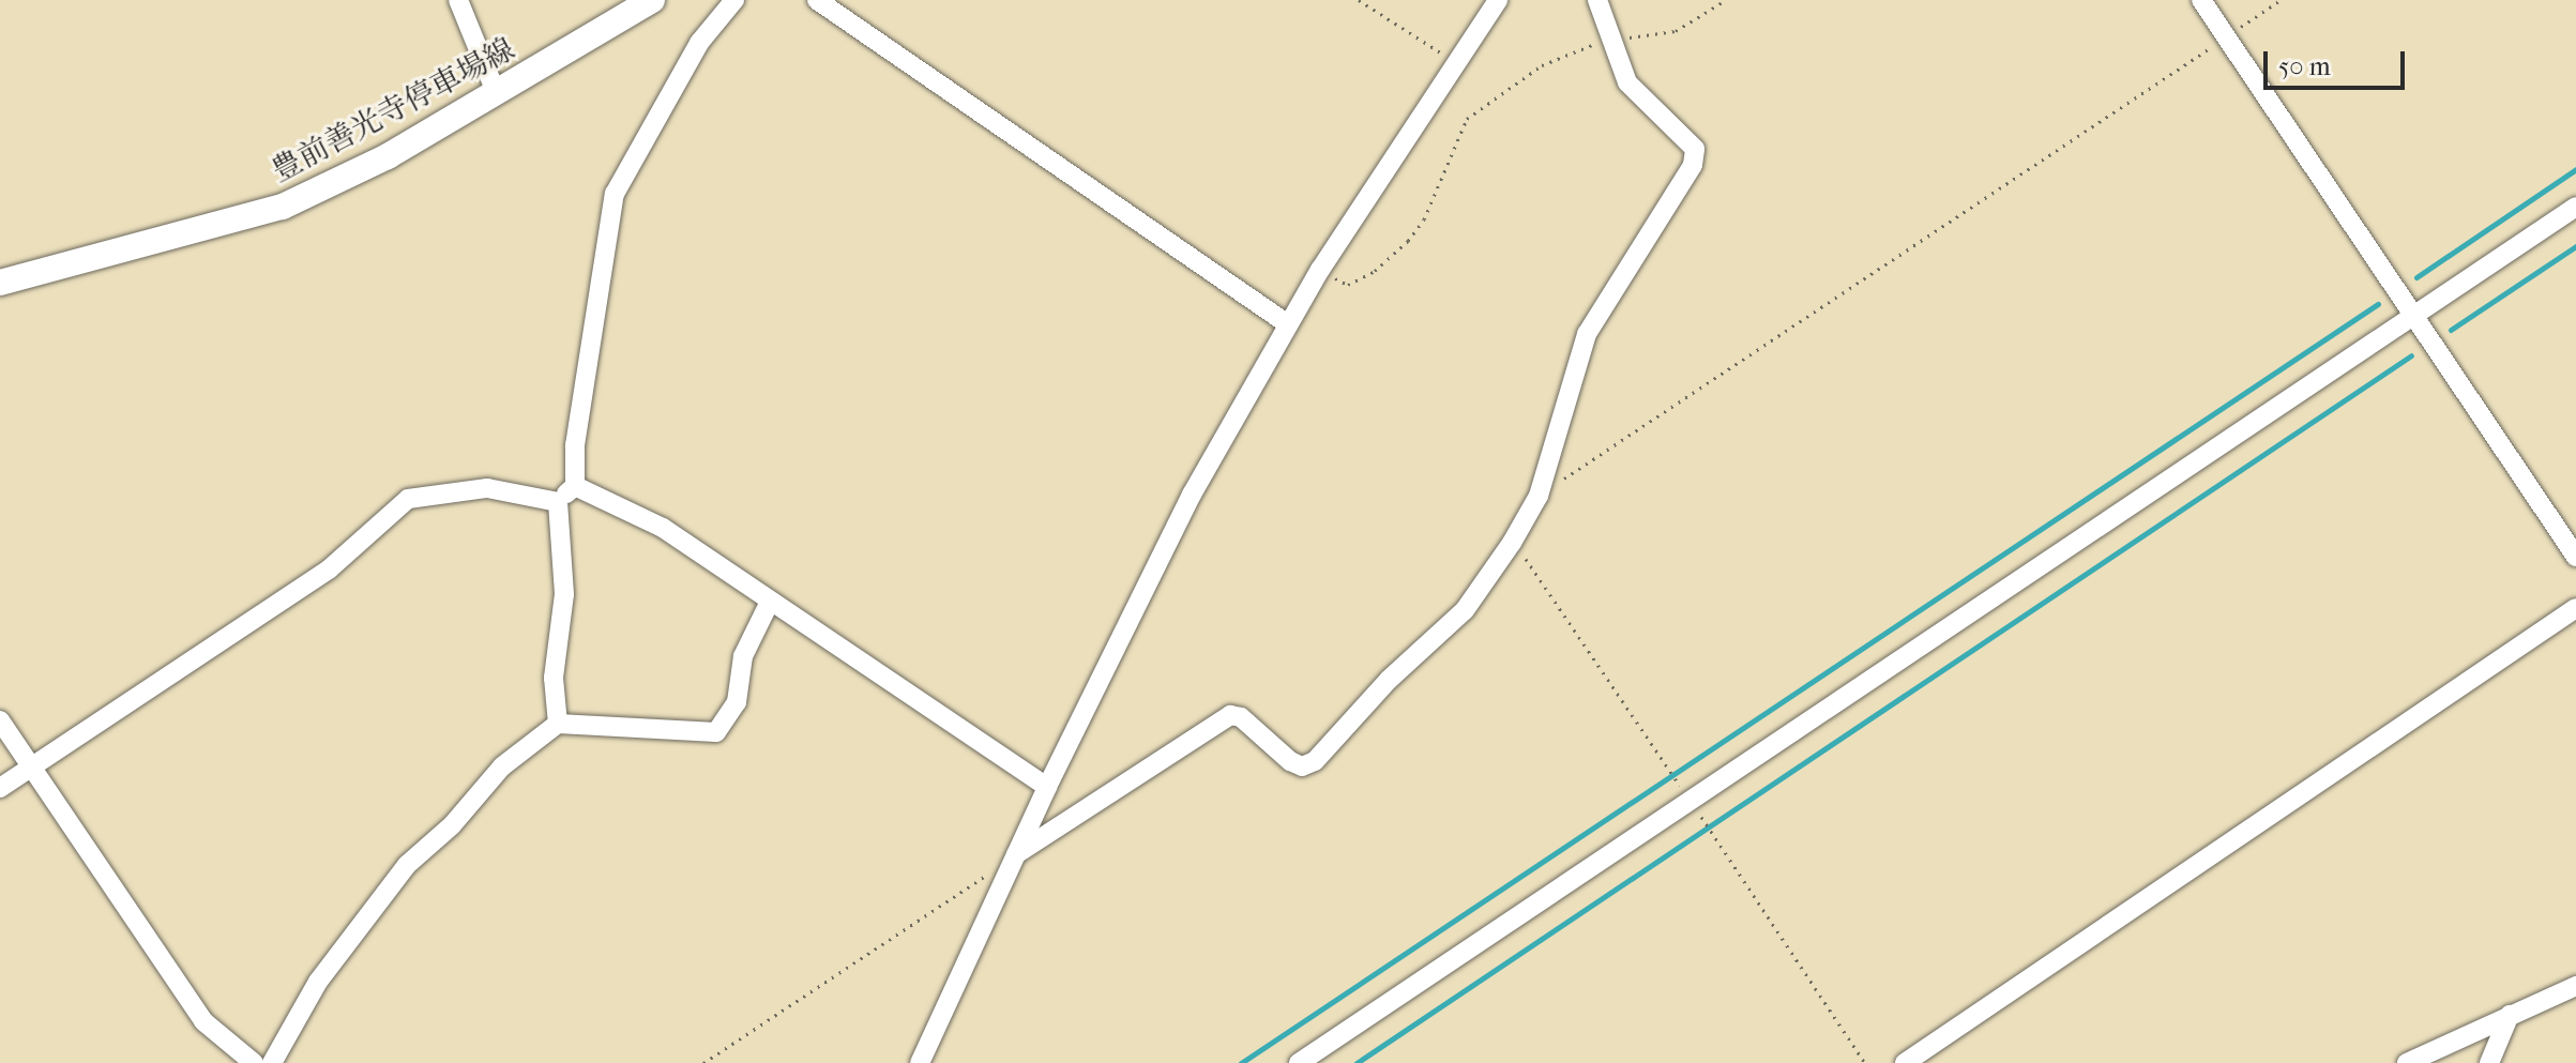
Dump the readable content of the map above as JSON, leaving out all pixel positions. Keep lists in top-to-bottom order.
{
  "streets": {
    "main road": ["豊前善光寺停車場線"]
  },
  "scale_bar": "50 m"
}
